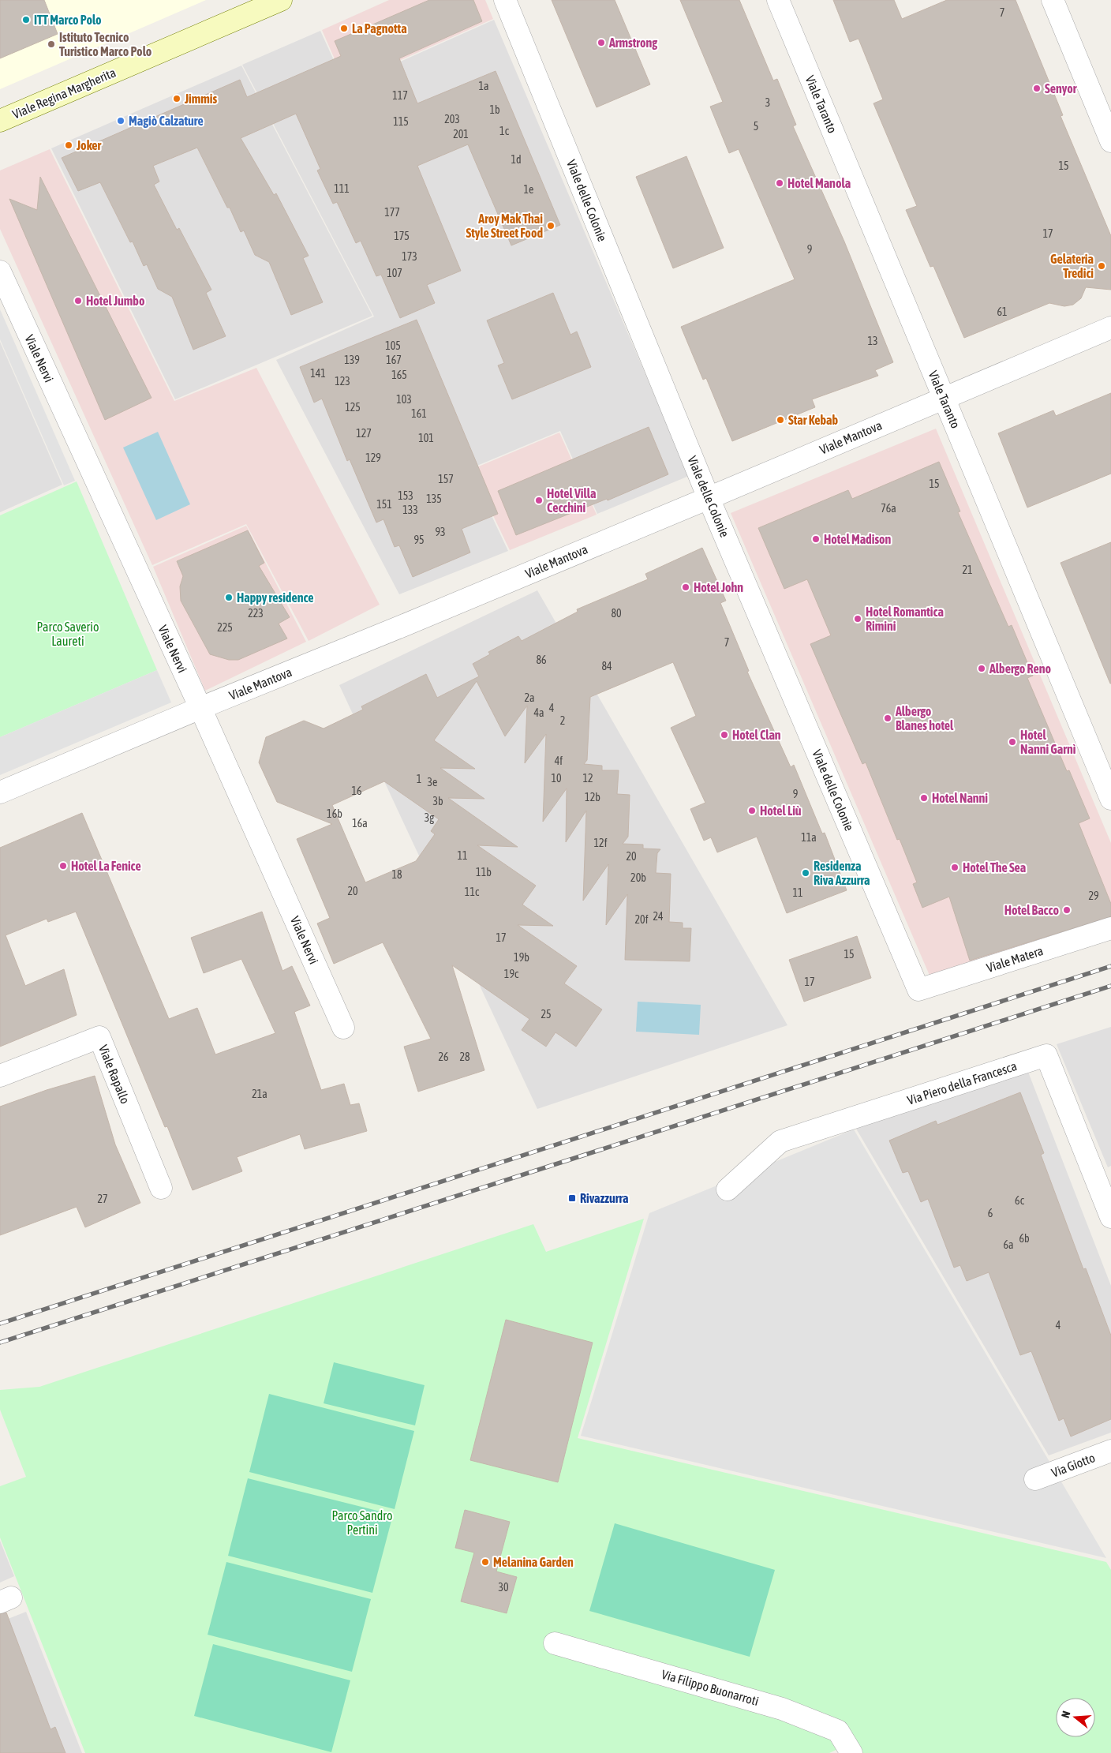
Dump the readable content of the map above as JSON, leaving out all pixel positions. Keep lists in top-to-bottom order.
{
  "streets": {
    "street": [
      "Viale Regina Margherita",
      "Viale Taranto",
      "Viale delle Colonie",
      "Viale Nervi",
      "Viale Mantova",
      "Viale Matera",
      "Viale Rapallo",
      "Via Piero della Francesca",
      "Via Giotto",
      "Via Filippo Buonarroti"
    ]
  },
  "crossings": [
    ["Viale Taranto", "Viale Mantova"],
    ["Viale delle Colonie", "Viale Mantova"],
    ["Viale delle Colonie", "Viale Matera"],
    ["Viale Nervi", "Viale Mantova"]
  ],
  "parks": ["Parco Saverio Laureti", "Parco Sandro Pertini"],
  "places": {
    "other": [
      "ITT Marco Polo",
      "La Pagnotta",
      "Armstrong",
      "Istituto Tecnico Turistico Marco Polo",
      "Senyor",
      "Jimmis",
      "Magiò Calzature",
      "Joker",
      "Hotel Manola",
      "Aroy Mak Thai Style Street Food",
      "Gelateria Tredici",
      "Hotel Jumbo",
      "Star Kebab",
      "Hotel Villa Cecchini",
      "Hotel Madison",
      "Hotel John",
      "Happy residence",
      "Hotel Romantica Rimini",
      "Albergo Reno",
      "Albergo Blanes hotel",
      "Hotel Clan",
      "Hotel Nanni Garnì",
      "Hotel Nanni",
      "Hotel Liù",
      "Hotel La Fenice",
      "Hotel The Sea",
      "Residenza Riva Azzurra",
      "Hotel Bacco",
      "Melanina Garden"
    ],
    "transit": ["Rivazzurra"]
  },
  "house_numbers": [
    "7",
    "1a",
    "117",
    "3",
    "1b",
    "203",
    "115",
    "5",
    "1c",
    "201",
    "1d",
    "15",
    "111",
    "1e",
    "177",
    "17",
    "175",
    "9",
    "173",
    "107",
    "61",
    "13",
    "105",
    "139",
    "167",
    "141",
    "165",
    "123",
    "103",
    "125",
    "161",
    "127",
    "101",
    "129",
    "157",
    "15",
    "153",
    "135",
    "151",
    "76a",
    "133",
    "93",
    "95",
    "21",
    "223",
    "80",
    "225",
    "7",
    "86",
    "84",
    "2a",
    "4",
    "4a",
    "2",
    "4f",
    "10",
    "12",
    "1",
    "3e",
    "16",
    "9",
    "12b",
    "3b",
    "16b",
    "3g",
    "16a",
    "11a",
    "12f",
    "11",
    "20",
    "11b",
    "18",
    "20b",
    "20",
    "11c",
    "11",
    "29",
    "24",
    "20f",
    "17",
    "15",
    "19b",
    "19c",
    "17",
    "25",
    "26",
    "28",
    "21a",
    "27",
    "6c",
    "6",
    "6b",
    "6a",
    "4",
    "30"
  ],
  "north": "left"
}
